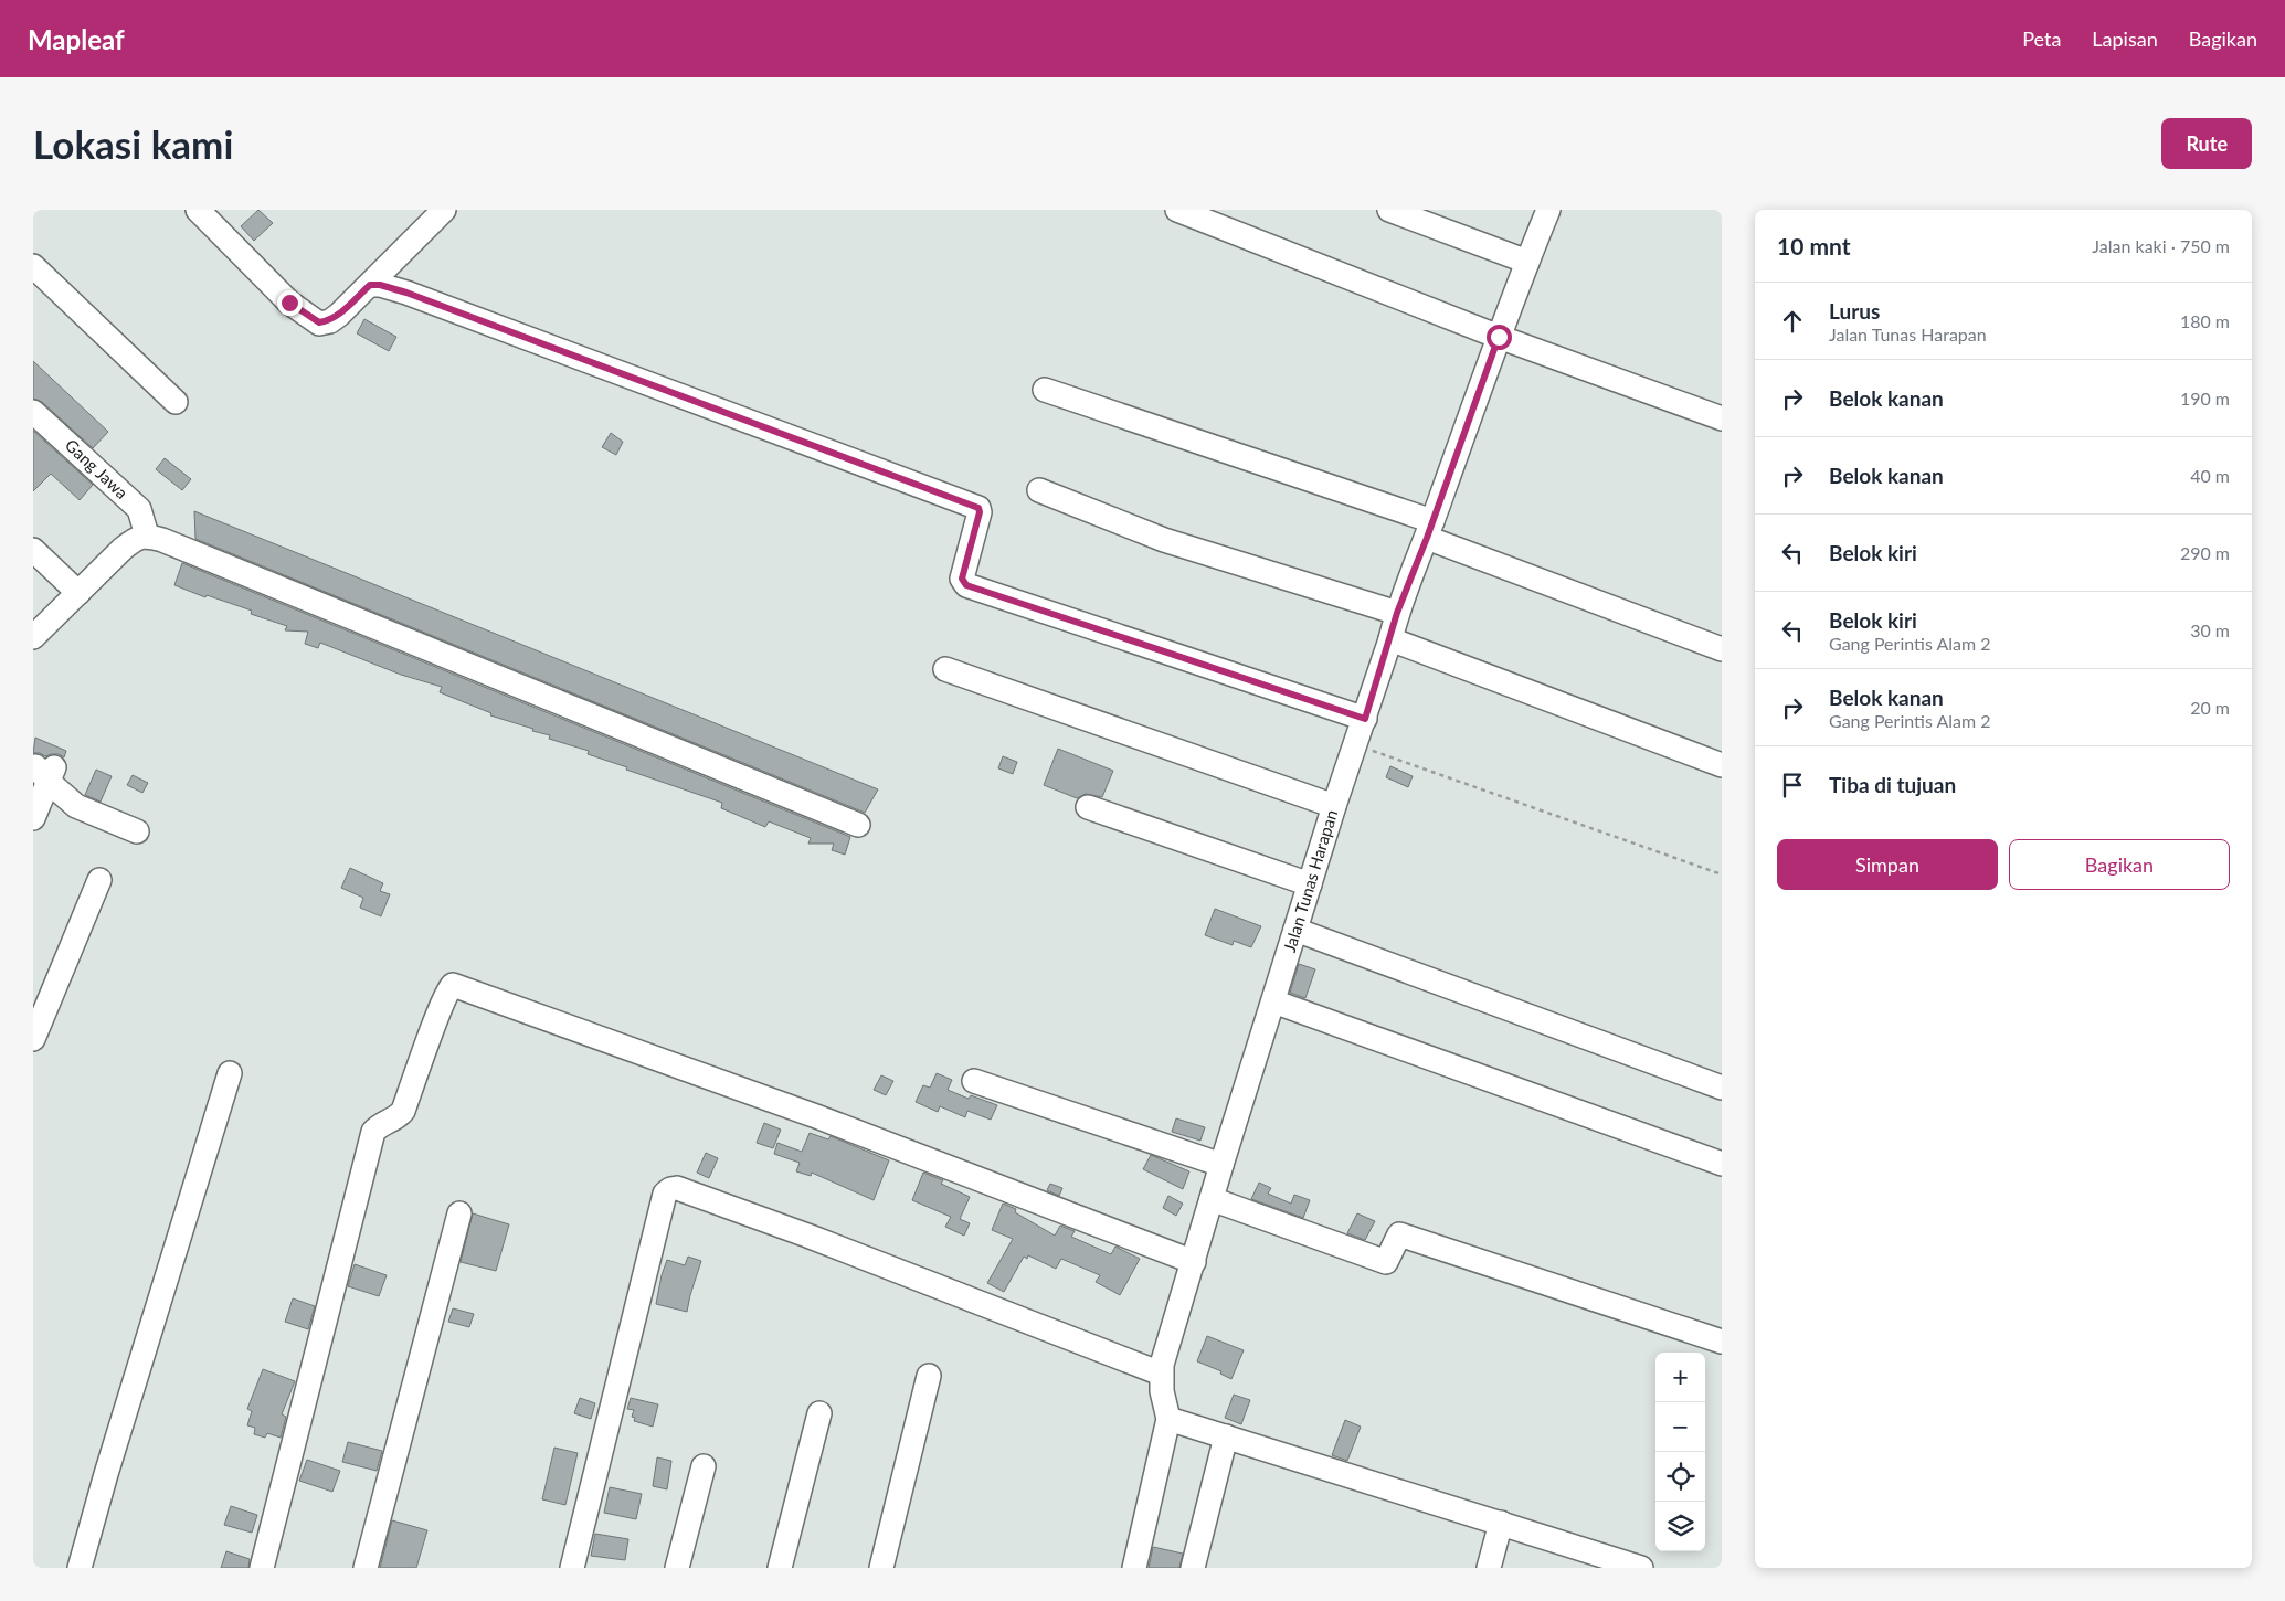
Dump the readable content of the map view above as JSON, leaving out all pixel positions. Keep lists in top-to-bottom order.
{
  "streets": {
    "street": ["Gang Jawa", "Jalan Tunas Harapan"]
  },
  "page": {
    "header": "Mapleaf",
    "nav": ["Peta", "Lapisan", "Bagikan"],
    "buttons": [
      "Rute",
      ["Simpan", "Bagikan"]
    ],
    "title": "Lokasi kami",
    "heading": ["10 mnt", "Jalan kaki · 750 m"],
    "list": [
      ["Lurus", "Jalan Tunas Harapan", "180 m"],
      ["Belok kanan", "190 m"],
      ["Belok kanan", "40 m"],
      ["Belok kiri", "290 m"],
      ["Belok kiri", "Gang Perintis Alam 2", "30 m"],
      ["Belok kanan", "Gang Perintis Alam 2", "20 m"],
      "Tiba di tujuan"
    ],
    "map_buttons": ["+", "−"]
  }
}
